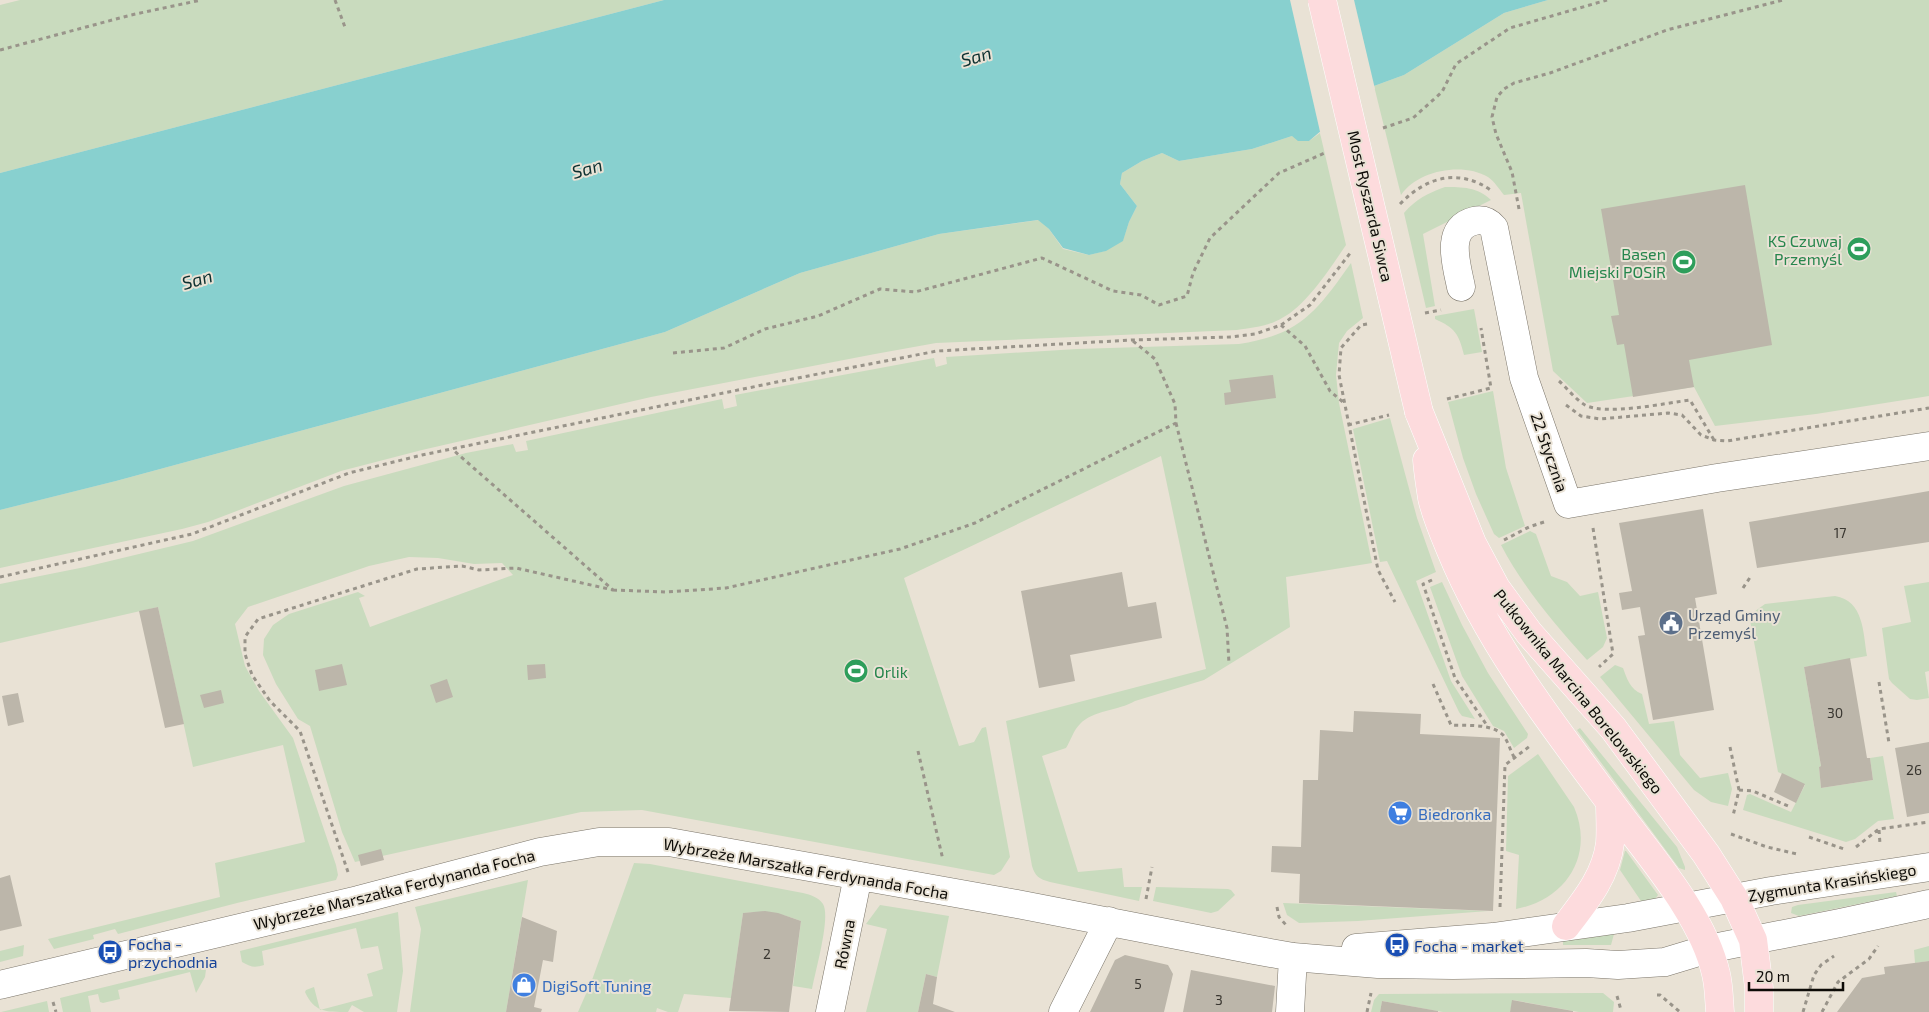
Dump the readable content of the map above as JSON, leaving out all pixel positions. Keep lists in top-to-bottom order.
{
  "streets": {
    "main road": ["Most Ryszarda Siwca", "Pułkownika Marcina Borelowskiego"],
    "street": [
      "22 Stycznia",
      "Wybrzeże Marszałka Ferdynanda Focha",
      "Zygmunta Krasińskiego",
      "Równa"
    ]
  },
  "crossings": [
    ["Most Ryszarda Siwca", "Pułkownika Marcina Borelowskiego"],
    ["Pułkownika Marcina Borelowskiego", "Wybrzeże Marszałka Ferdynanda Focha"],
    ["Pułkownika Marcina Borelowskiego", "Zygmunta Krasińskiego"],
    ["Wybrzeże Marszałka Ferdynanda Focha", "Zygmunta Krasińskiego"],
    ["Wybrzeże Marszałka Ferdynanda Focha", "Równa"]
  ],
  "water": ["San"],
  "places": {
    "sports": ["KS Czuwaj Przemyśl", "Basen Miejski POSiR", "Orlik"],
    "public building": ["Urząd Gminy Przemyśl"],
    "supermarket": ["Biedronka"],
    "bus stop": ["Focha - market", "Focha - przychodnia"],
    "shop": ["DigiSoft Tuning"]
  },
  "house_numbers": [
    "17",
    "30",
    "26",
    "2",
    "5",
    "3"
  ],
  "scale_bar": "20 m"
}
